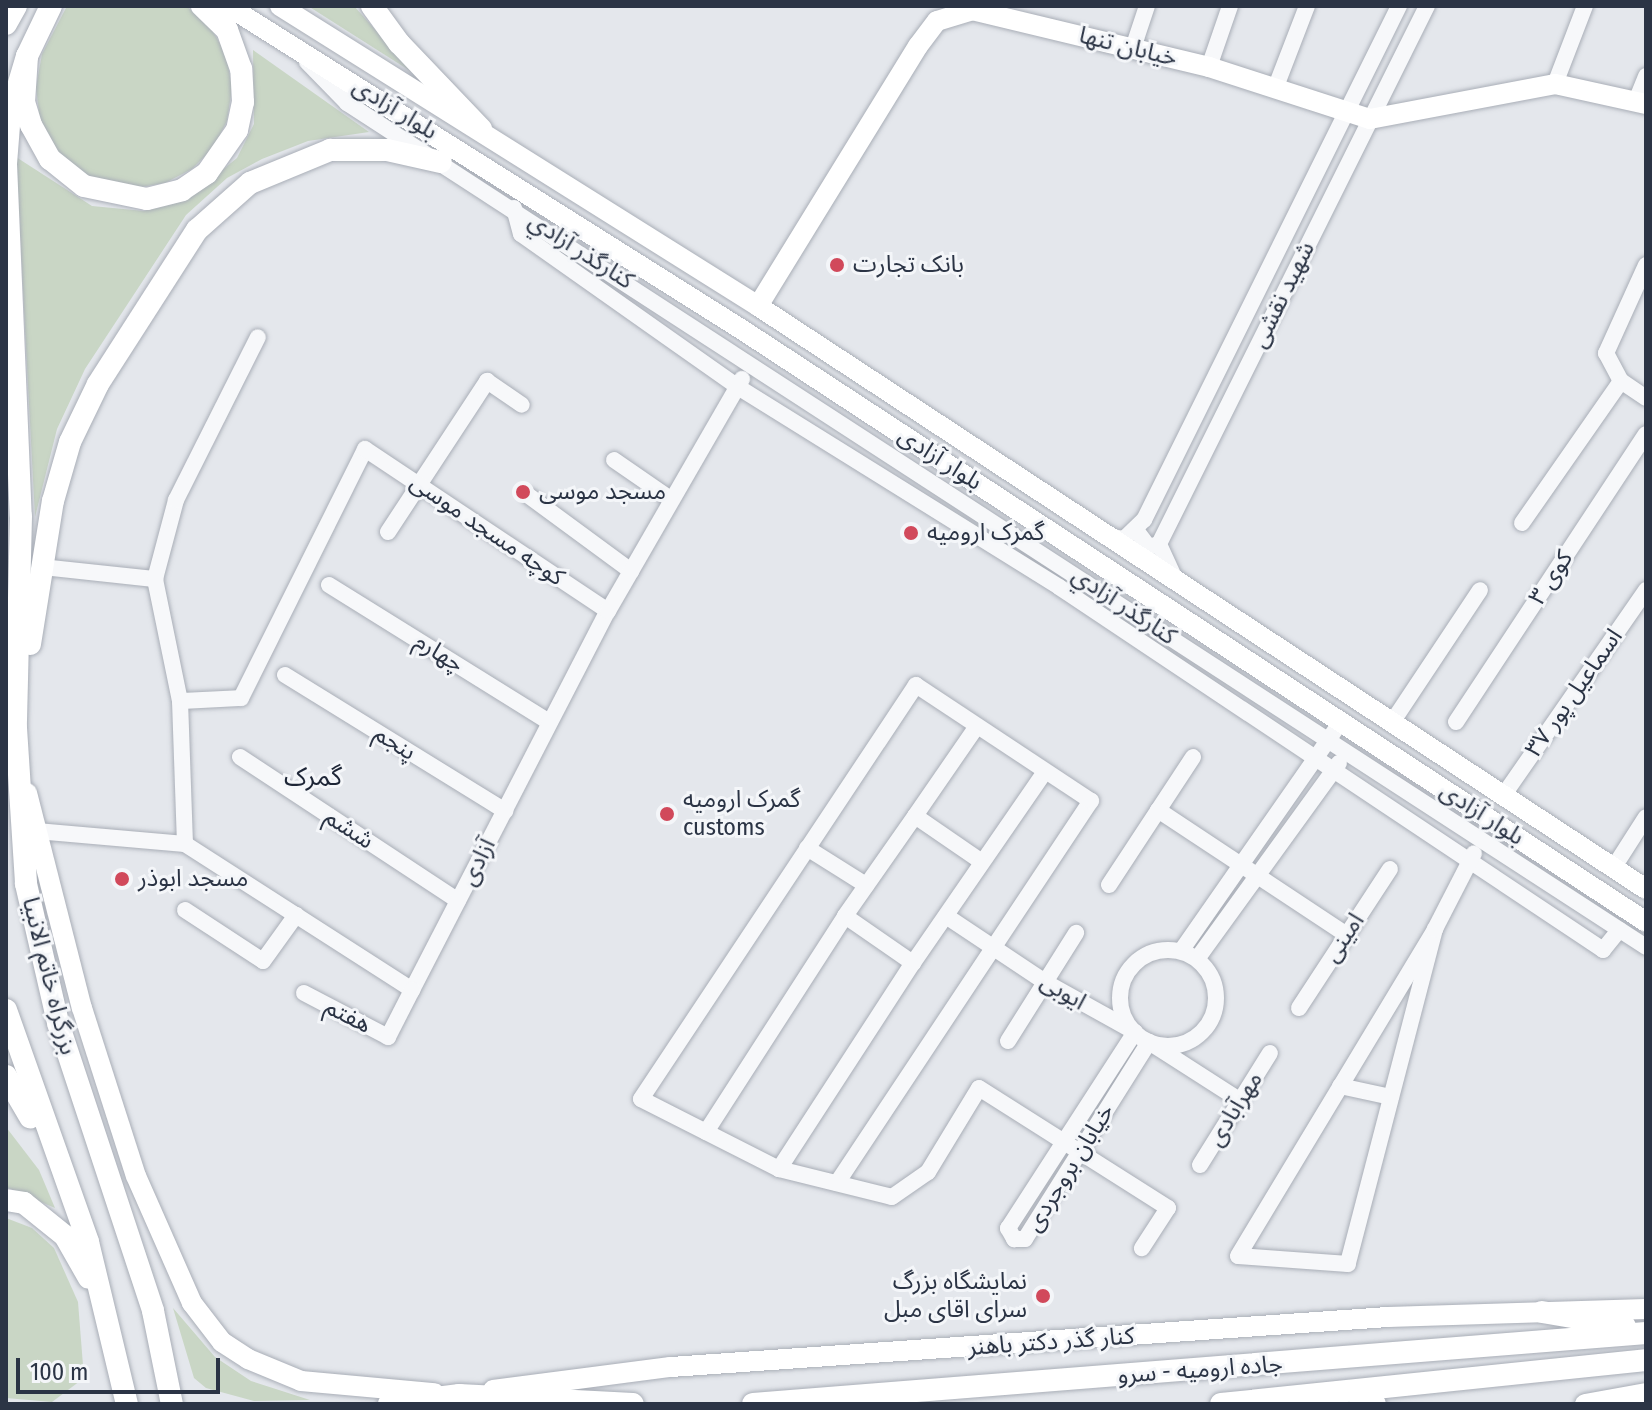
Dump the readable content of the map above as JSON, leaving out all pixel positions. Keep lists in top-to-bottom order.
{
  "streets": {
    "highway": ["بزرگراه خاتم الانبیا", "جاده ارومیه - سرو"],
    "main road": ["خیابان تنها", "بلوار آزادی", "کنار گذر دکتر باهنر"],
    "street": [
      "کنارگذر آزادي",
      "شهید نقشی",
      "کوچه مسجد موسی",
      "کوی ۳",
      "چهارم",
      "اسماعیل پور ۳۷",
      "پنجم",
      "ششم",
      "آزادی",
      "امینی",
      "ایوبی",
      "هفتم",
      "مهرآبادی",
      "خیابان بروجردی"
    ]
  },
  "crossings": [
    ["خیابان تنها", "بلوار آزادی"],
    ["خیابان تنها", "شهید نقشی"],
    ["بلوار آزادی", "کنارگذر آزادي"],
    ["بلوار آزادی", "اسماعیل پور ۳۷"],
    ["کنارگذر آزادي", "آزادی"],
    ["کوچه مسجد موسی", "آزادی"],
    ["چهارم", "آزادی"],
    ["پنجم", "آزادی"],
    ["ششم", "آزادی"],
    ["آزادی", "هفتم"],
    ["بزرگراه خاتم الانبیا", "کنار گذر دکتر باهنر"],
    ["ایوبی", "خیابان بروجردی"]
  ],
  "districts": ["گمرک"],
  "places": [
    "بانک تجارت",
    "مسجد موسی",
    "گمرک ارومیه",
    "گمرک ارومیه customs",
    "مسجد ابوذر",
    "نمایشگاه بزرگ سرای اقای مبل"
  ],
  "scale_bar": "100 m"
}
